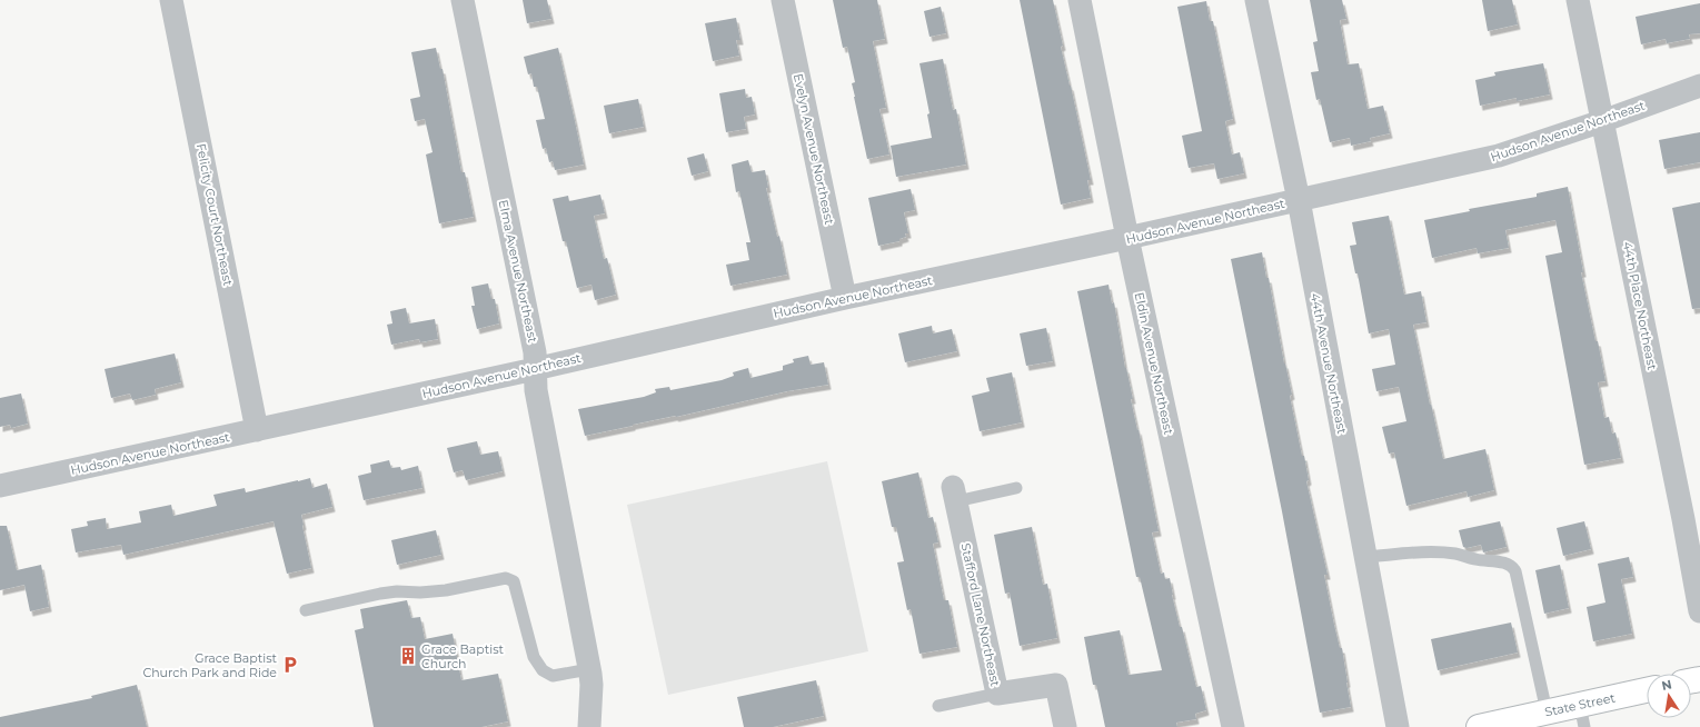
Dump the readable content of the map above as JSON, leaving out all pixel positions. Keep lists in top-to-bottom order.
{
  "streets": {
    "main road": ["State Street"],
    "street": [
      "Hudson Avenue Northeast",
      "Evelyn Avenue Northeast",
      "Felicity Court Northeast",
      "Elma Avenue Northeast",
      "44th Place Northeast",
      "Eldin Avenue Northeast",
      "44th Avenue Northeast",
      "Stafford Lane Northeast"
    ]
  },
  "crossings": [
    ["Hudson Avenue Northeast", "Evelyn Avenue Northeast"],
    ["Hudson Avenue Northeast", "Felicity Court Northeast"],
    ["Hudson Avenue Northeast", "Elma Avenue Northeast"],
    ["Hudson Avenue Northeast", "44th Place Northeast"],
    ["Hudson Avenue Northeast", "Eldin Avenue Northeast"],
    ["Hudson Avenue Northeast", "44th Avenue Northeast"]
  ],
  "places": {
    "building": ["Grace Baptist Church"],
    "parking": ["Grace Baptist Church Park and Ride"]
  },
  "north": "top"
}
